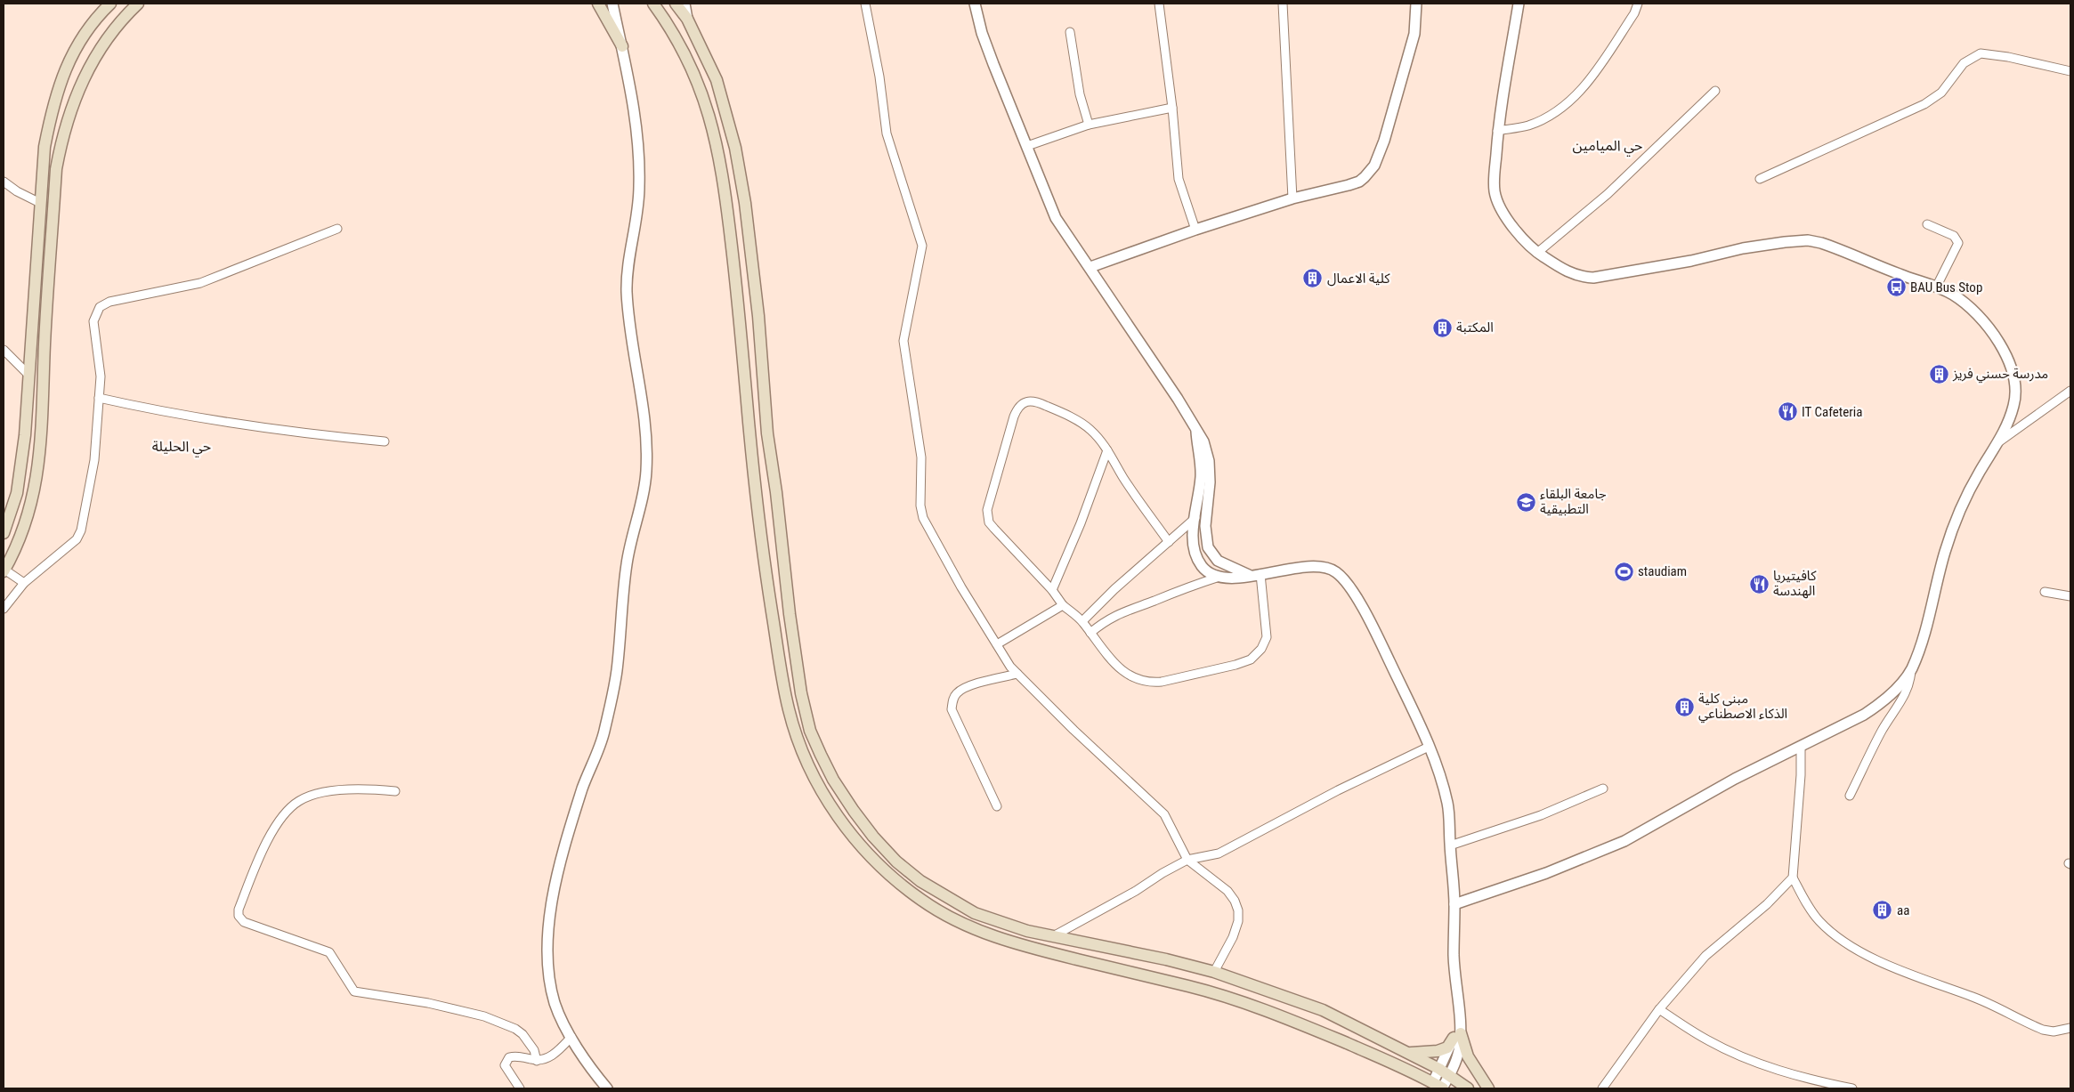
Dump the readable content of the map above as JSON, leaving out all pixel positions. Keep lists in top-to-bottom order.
{
  "districts": ["حي الميامين", "حي الحليلة"],
  "places": {
    "building": [
      "كلية الاعمال",
      "المكتبة",
      "مدرسة حسني فريز",
      "مبنى كلية الذكاء الاصطناعي",
      "aa"
    ],
    "bus stop": ["BAU Bus Stop"],
    "restaurant": ["IT Cafeteria", "كافيتيريا الهندسة"],
    "school or university": ["جامعة البلقاء التطبيقية"],
    "sports": ["staudiam"]
  }
}
